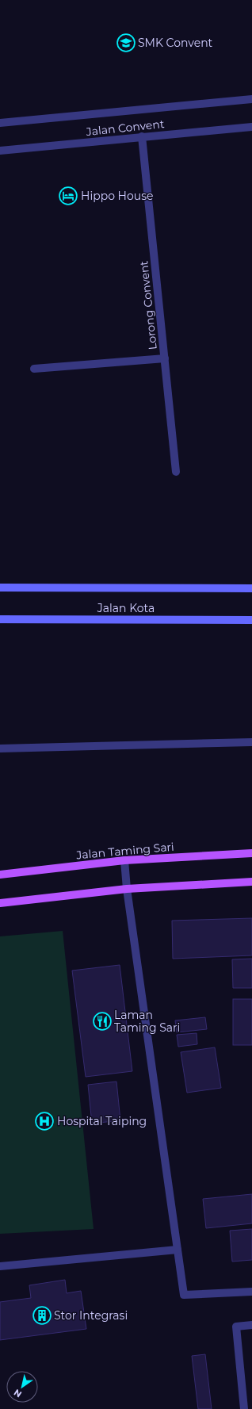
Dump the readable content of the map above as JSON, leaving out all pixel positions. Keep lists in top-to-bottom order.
{
  "streets": {
    "main road": ["Jalan Kota", "Jalan Taming Sari"],
    "street": ["Jalan Convent", "Lorong Convent"]
  },
  "crossings": [
    ["Jalan Convent", "Lorong Convent"]
  ],
  "places": {
    "school or university": ["SMK Convent"],
    "hotel": ["Hippo House"],
    "restaurant": ["Laman Taming Sari"],
    "hospital": ["Hospital Taiping"],
    "building": ["Stor Integrasi"]
  },
  "north": "bottom left"
}
